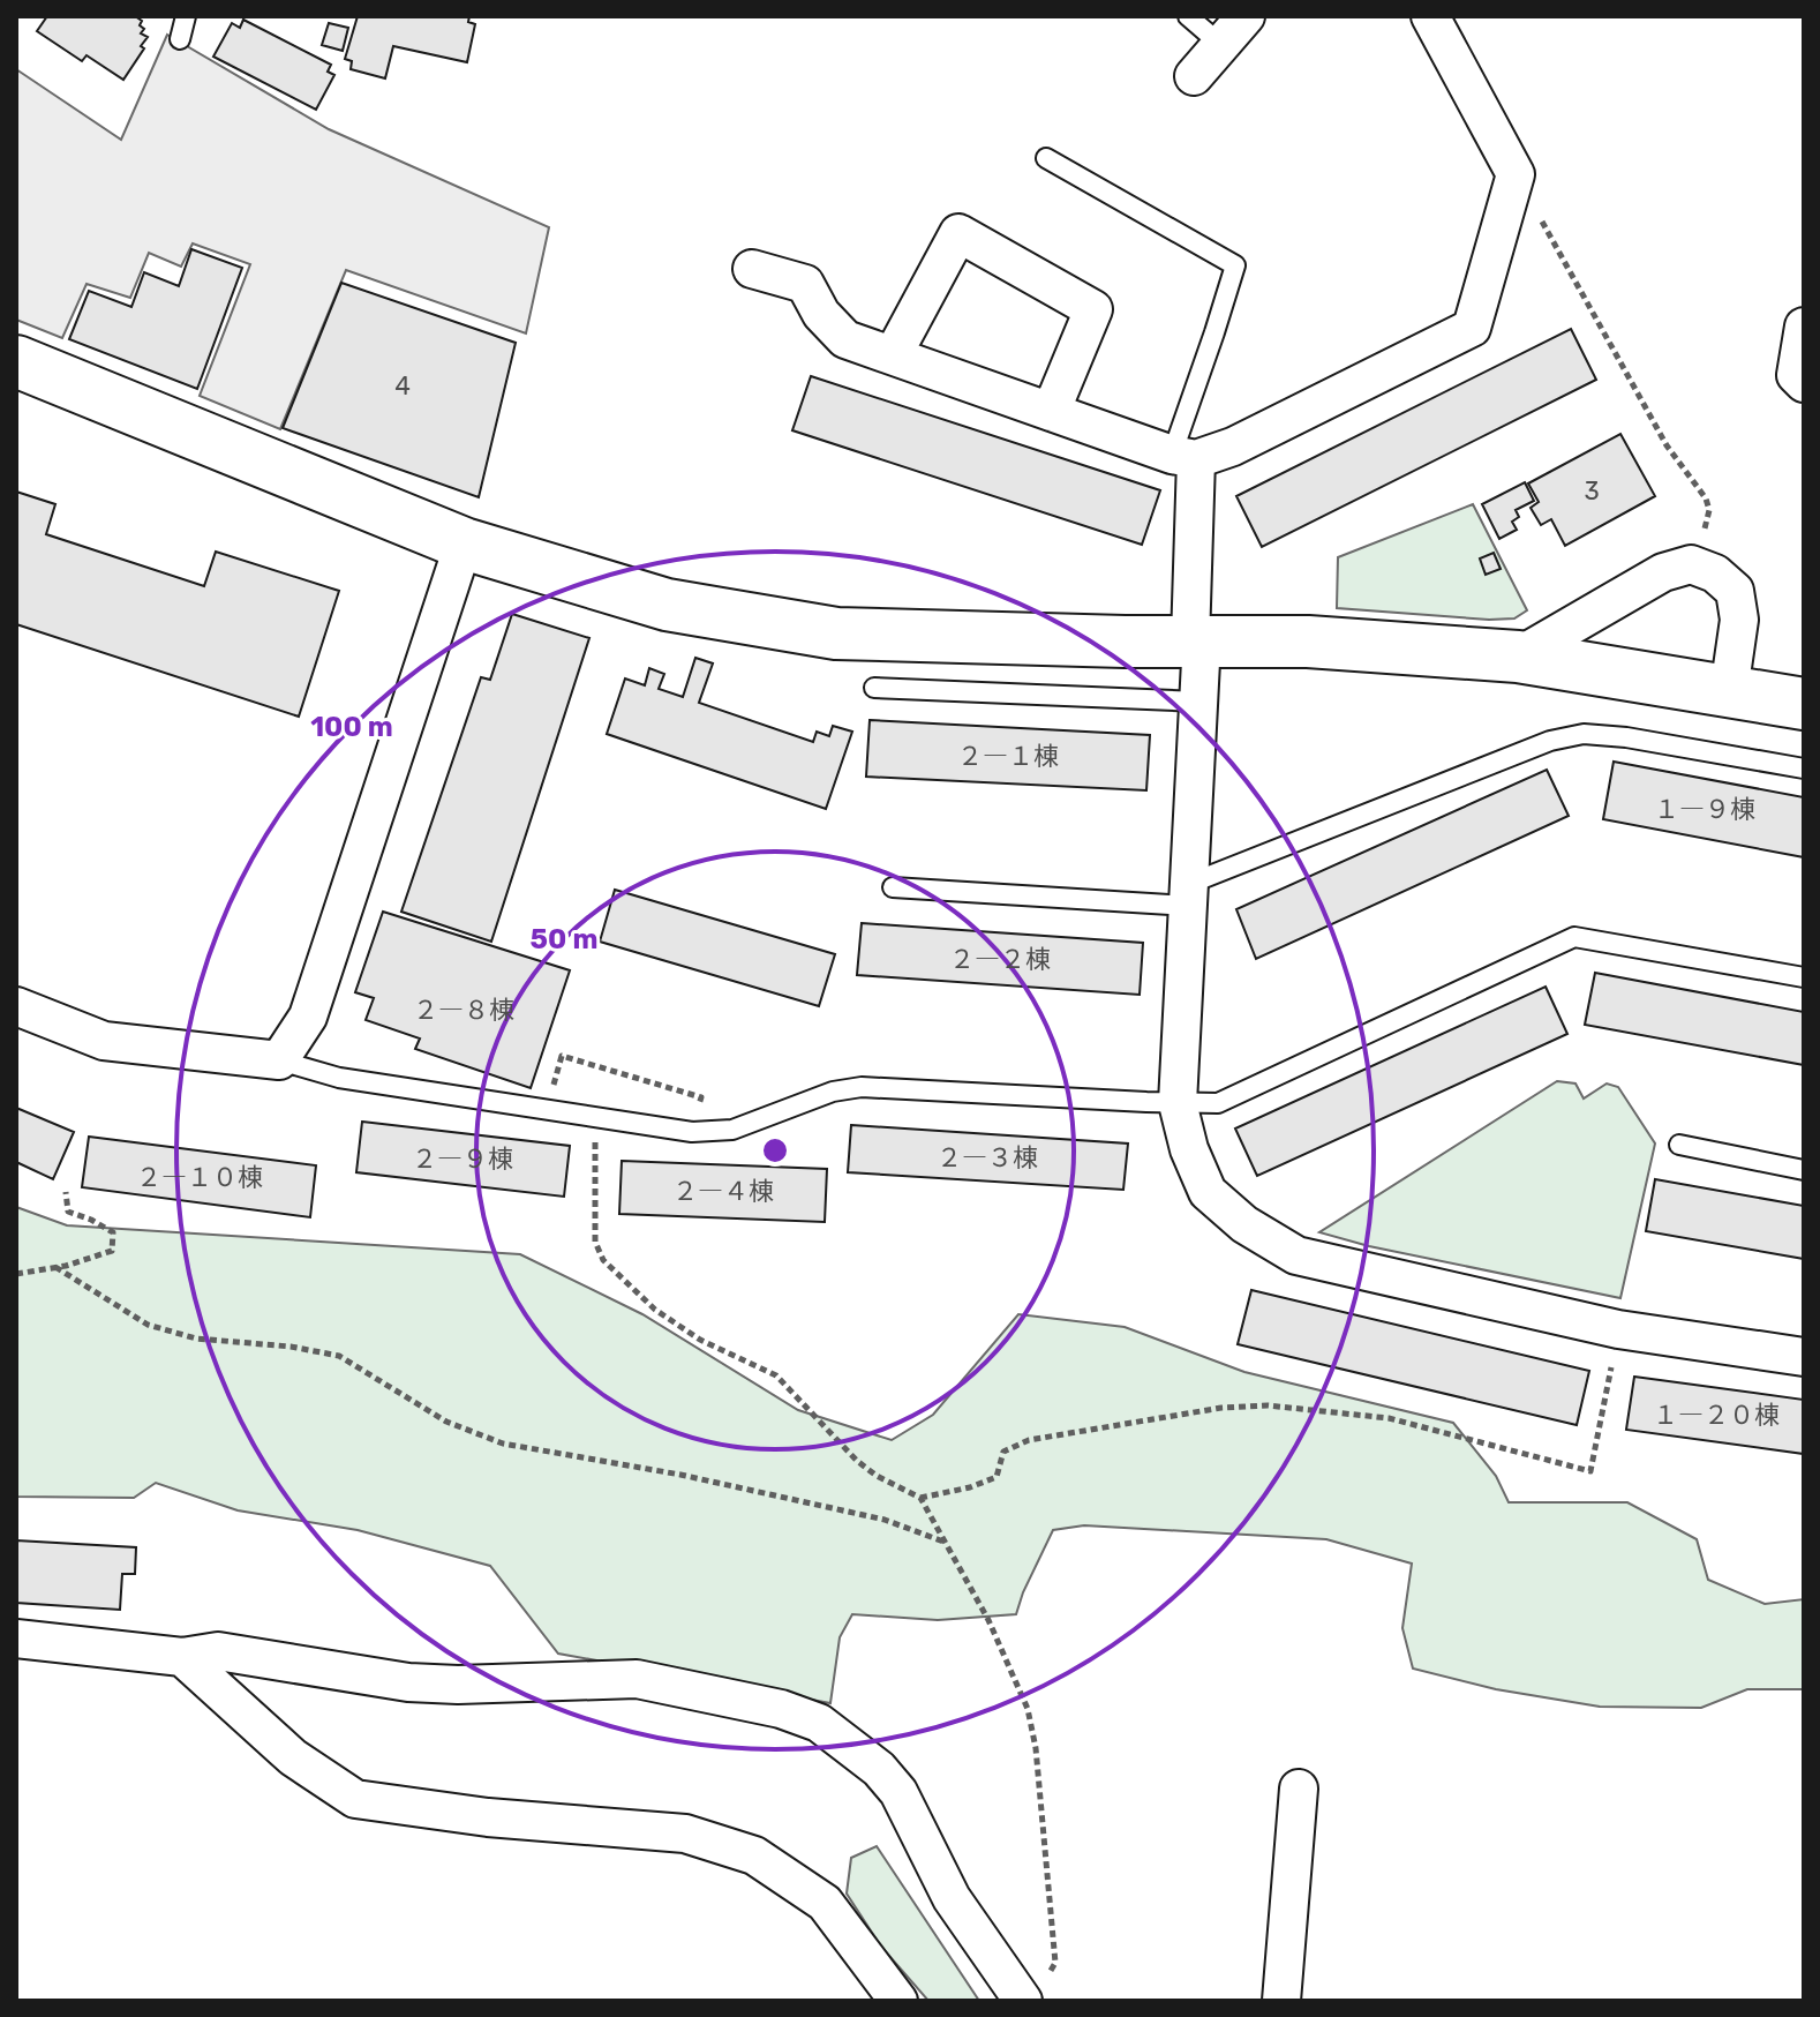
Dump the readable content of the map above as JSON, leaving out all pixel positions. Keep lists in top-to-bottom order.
{
  "house_numbers": [
    "4",
    "3",
    "２―１棟",
    "１―９棟",
    "２―２棟",
    "２―８棟",
    "２―３棟",
    "２―９棟",
    "２―１０棟",
    "２―４棟",
    "１―２０棟"
  ],
  "rings": ["100 m", "50 m"]
}
